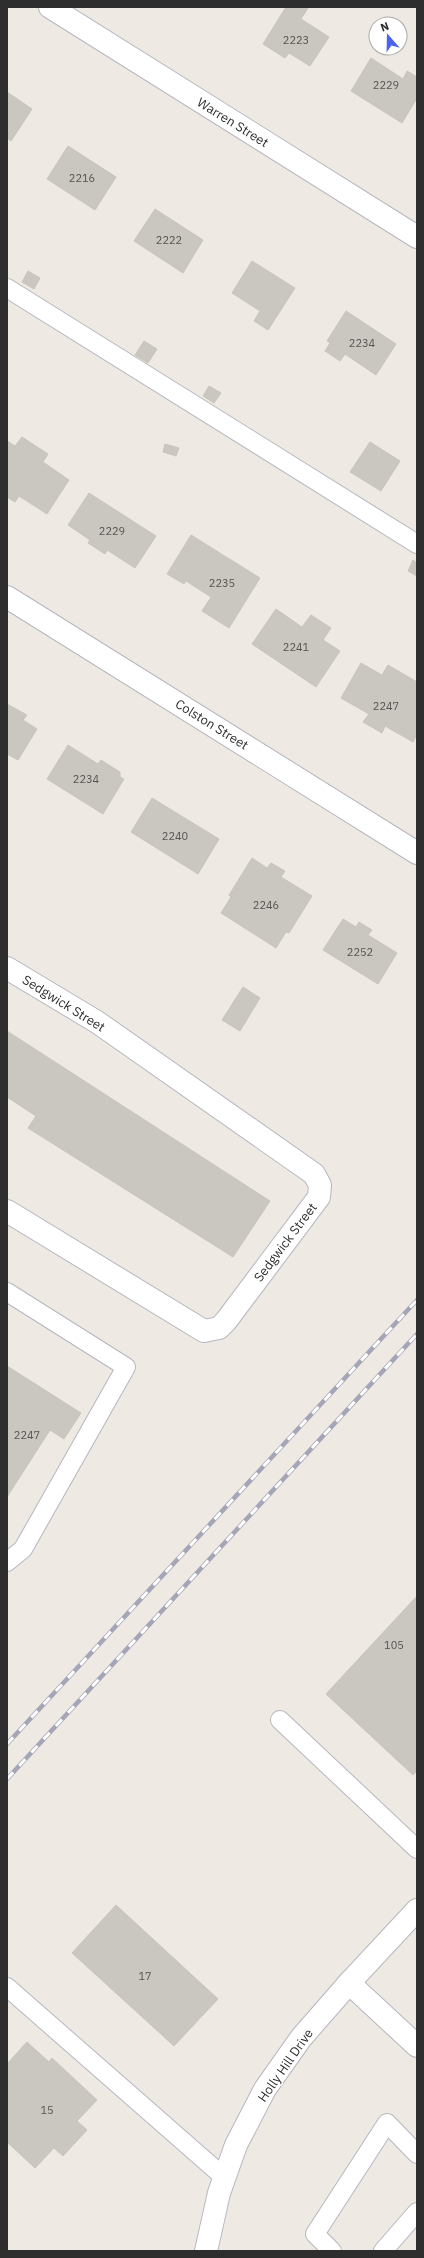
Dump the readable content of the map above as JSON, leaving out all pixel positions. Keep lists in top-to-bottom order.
{
  "streets": {
    "street": [
      "Warren Street",
      "Colston Street",
      "Sedgwick Street",
      "Holly Hill Drive"
    ]
  },
  "house_numbers": [
    "2223",
    "2229",
    "2216",
    "2222",
    "2234",
    "2229",
    "2235",
    "2241",
    "2247",
    "2234",
    "2240",
    "2246",
    "2252",
    "2247",
    "105",
    "17",
    "15"
  ],
  "north": "top"
}
